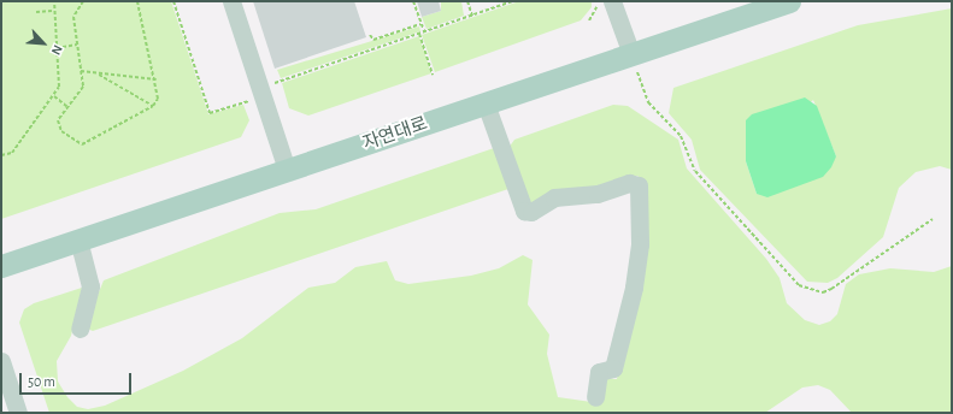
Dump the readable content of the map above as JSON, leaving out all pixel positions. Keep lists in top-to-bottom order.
{
  "streets": {
    "main road": ["자연대로"]
  },
  "scale_bar": "50 m",
  "north": "bottom right"
}
